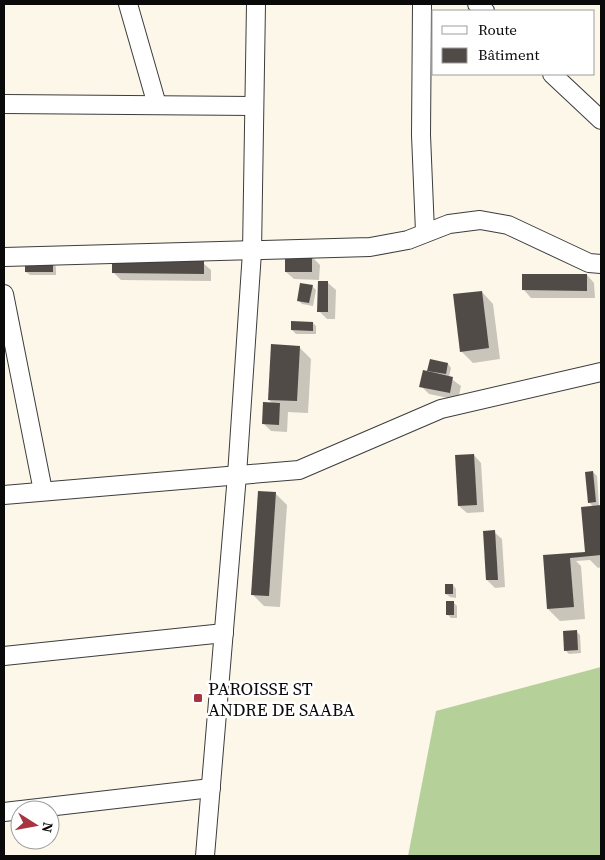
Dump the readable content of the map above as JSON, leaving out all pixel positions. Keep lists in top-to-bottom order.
{
  "places": {
    "transit": ["PAROISSE ST ANDRE DE SAABA"]
  },
  "legend": ["Route", "Bâtiment"],
  "north": "right"
}
